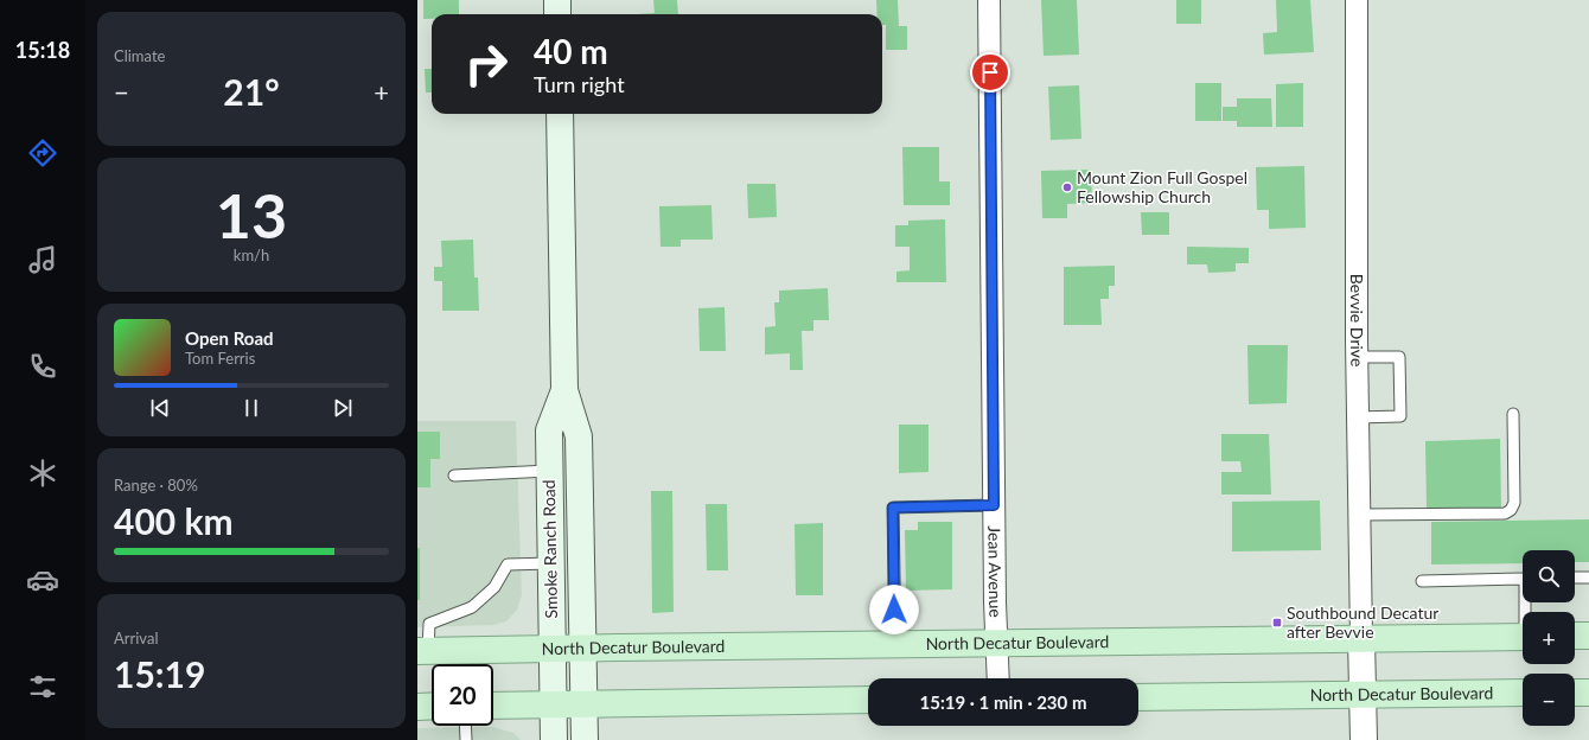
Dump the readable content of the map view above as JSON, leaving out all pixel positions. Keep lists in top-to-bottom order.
{
  "streets": {
    "main road": ["Smoke Ranch Road", "North Decatur Boulevard"],
    "street": ["Bevvie Drive", "Jean Avenue"]
  },
  "crossings": [
    ["Bevvie Drive", "North Decatur Boulevard"],
    ["Smoke Ranch Road", "North Decatur Boulevard"],
    ["Jean Avenue", "North Decatur Boulevard"]
  ],
  "places": {
    "other": ["Mount Zion Full Gospel Fellowship Church"],
    "transit": ["Southbound Decatur after Bevvie"]
  },
  "page": {
    "tabs": "15:18",
    "tile": [
      "Climate",
      ["13", "km/h"],
      ["Range · 80%", "400 km"],
      ["Arrival", "15:19"]
    ],
    "turn": ["40 m", "Turn right"],
    "heat": ["−", "21°", "+"],
    "song": ["Open Road", "Tom Ferris"],
    "map_buttons": ["+", "−"],
    "limit": "20",
    "trip": "15:19 · 1 min · 230 m"
  }
}
